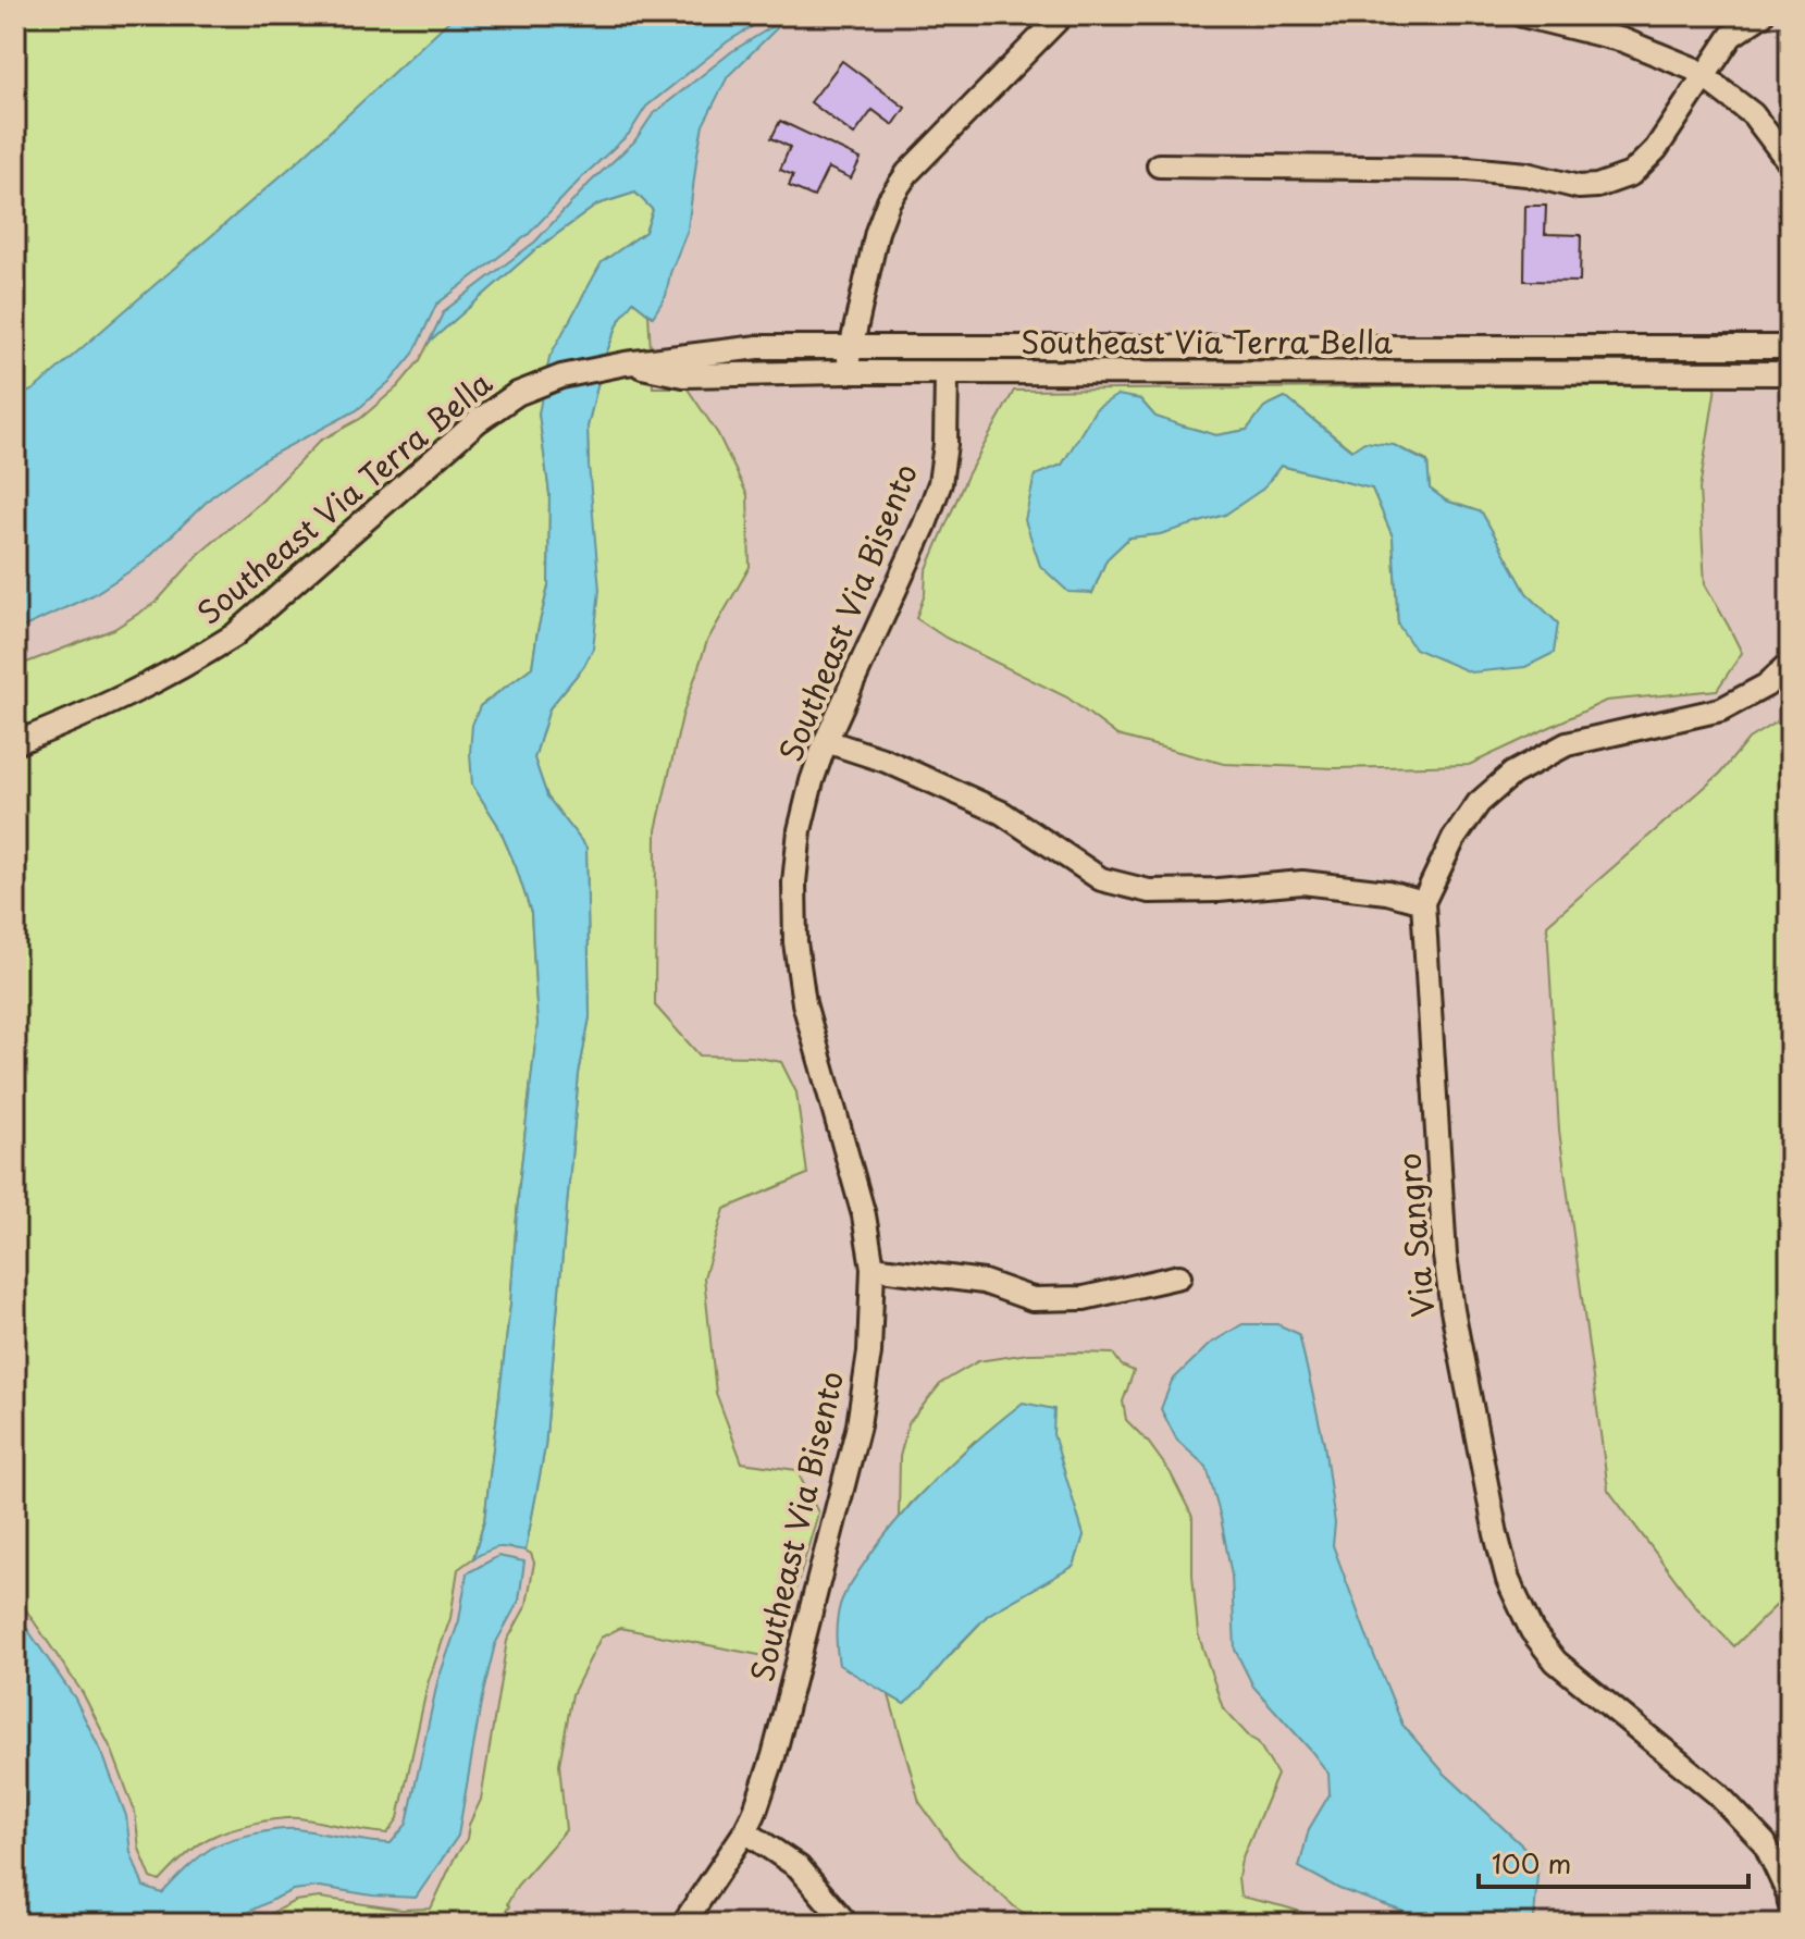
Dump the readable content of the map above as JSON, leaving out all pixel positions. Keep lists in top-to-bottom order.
{
  "streets": {
    "street": ["Southeast Via Terra Bella", "Southeast Via Bisento", "Via Sangro"]
  },
  "crossings": [
    ["Southeast Via Terra Bella", "Southeast Via Bisento"]
  ],
  "scale_bar": "100 m"
}
